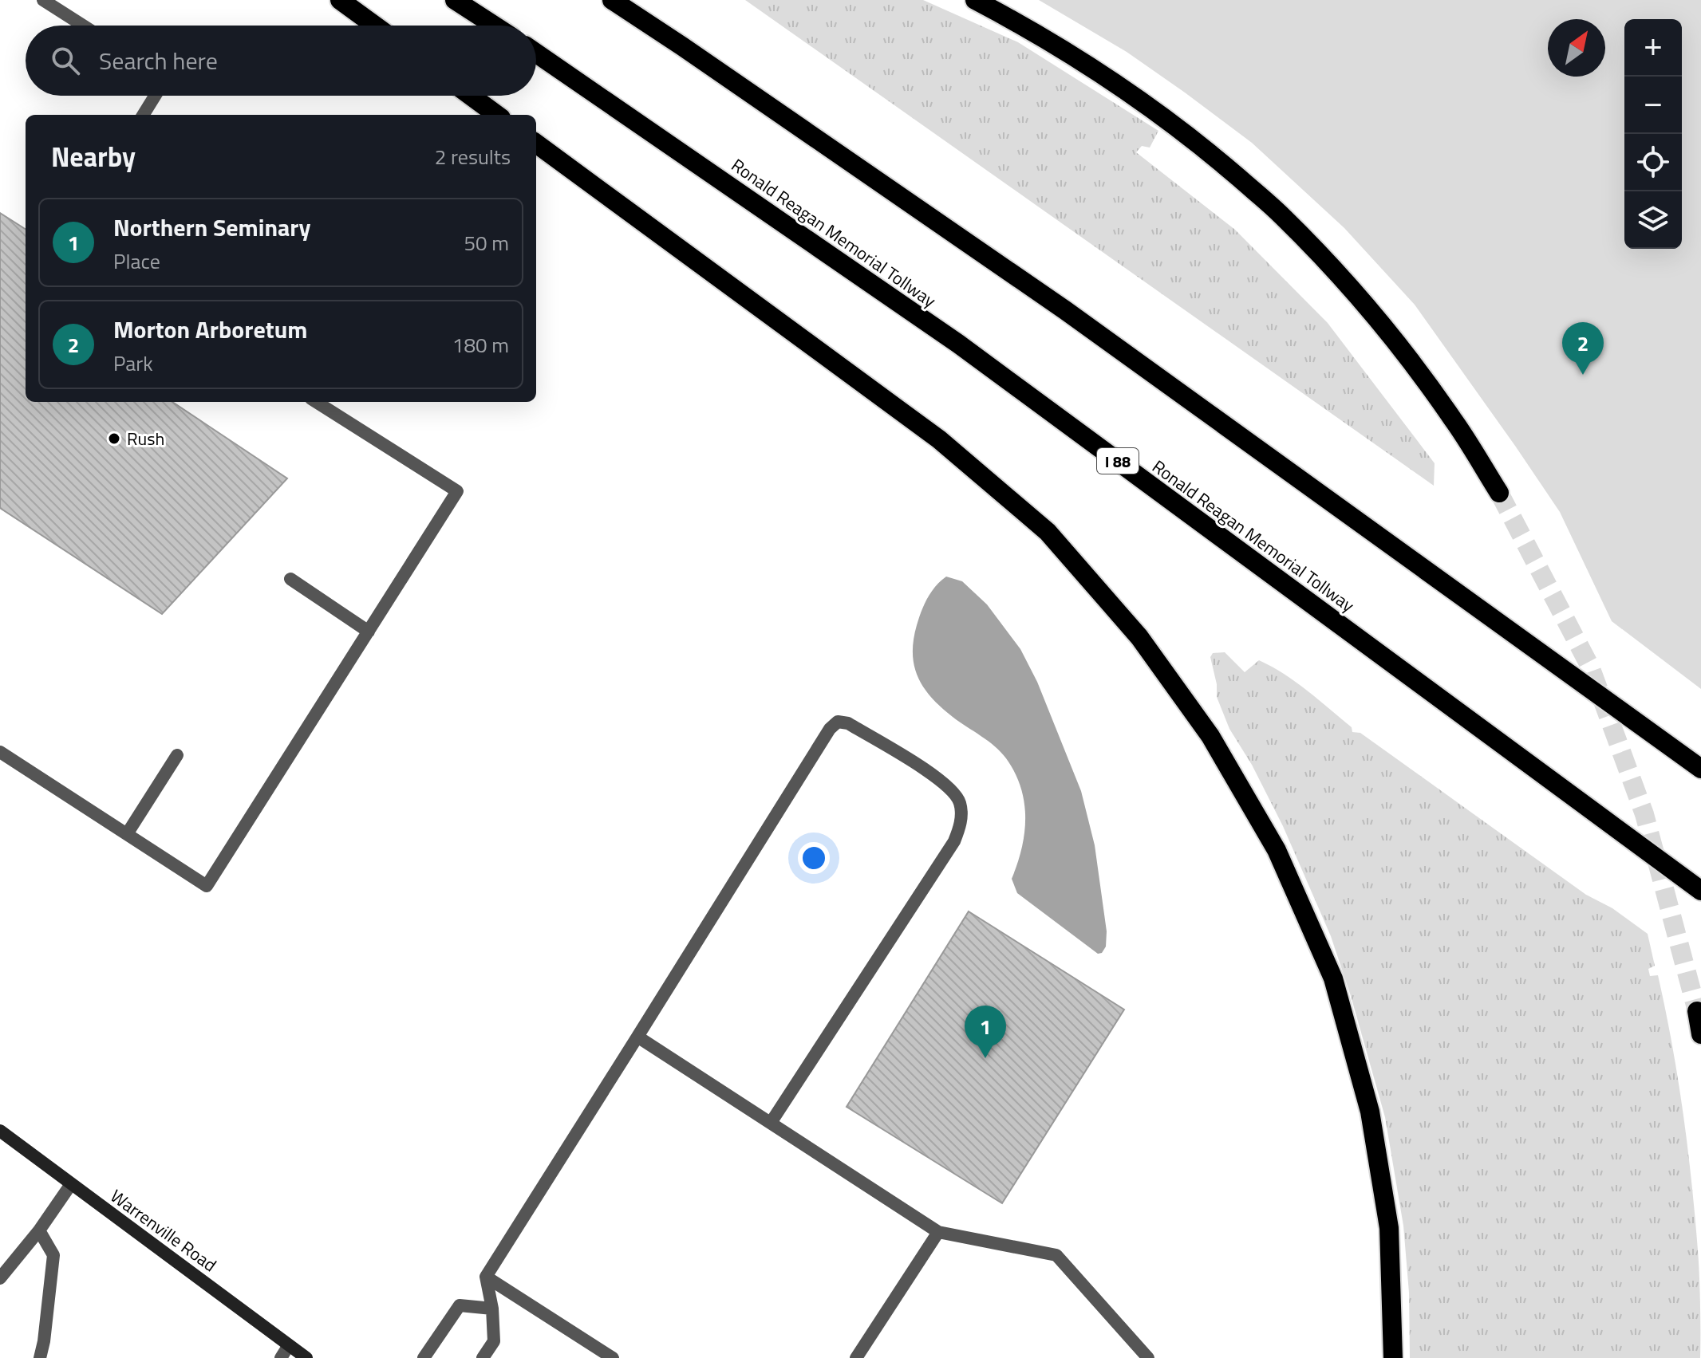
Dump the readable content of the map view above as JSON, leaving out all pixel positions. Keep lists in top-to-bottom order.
{
  "streets": {
    "highway": ["Ronald Reagan Memorial Tollway", "I 88"],
    "main road": ["Warrenville Road"]
  },
  "places": ["Rush"],
  "north": "top right",
  "page": {
    "map_buttons": ["+", "−"],
    "search": "Search here",
    "heading": ["Nearby", "2 results"],
    "list": [
      {
        "mark": "1",
        "name": "Northern Seminary",
        "note": "Place",
        "value": "50 m"
      },
      {
        "mark": "2",
        "name": "Morton Arboretum",
        "note": "Park",
        "value": "180 m"
      }
    ],
    "pins": ["2", "1"]
  }
}
